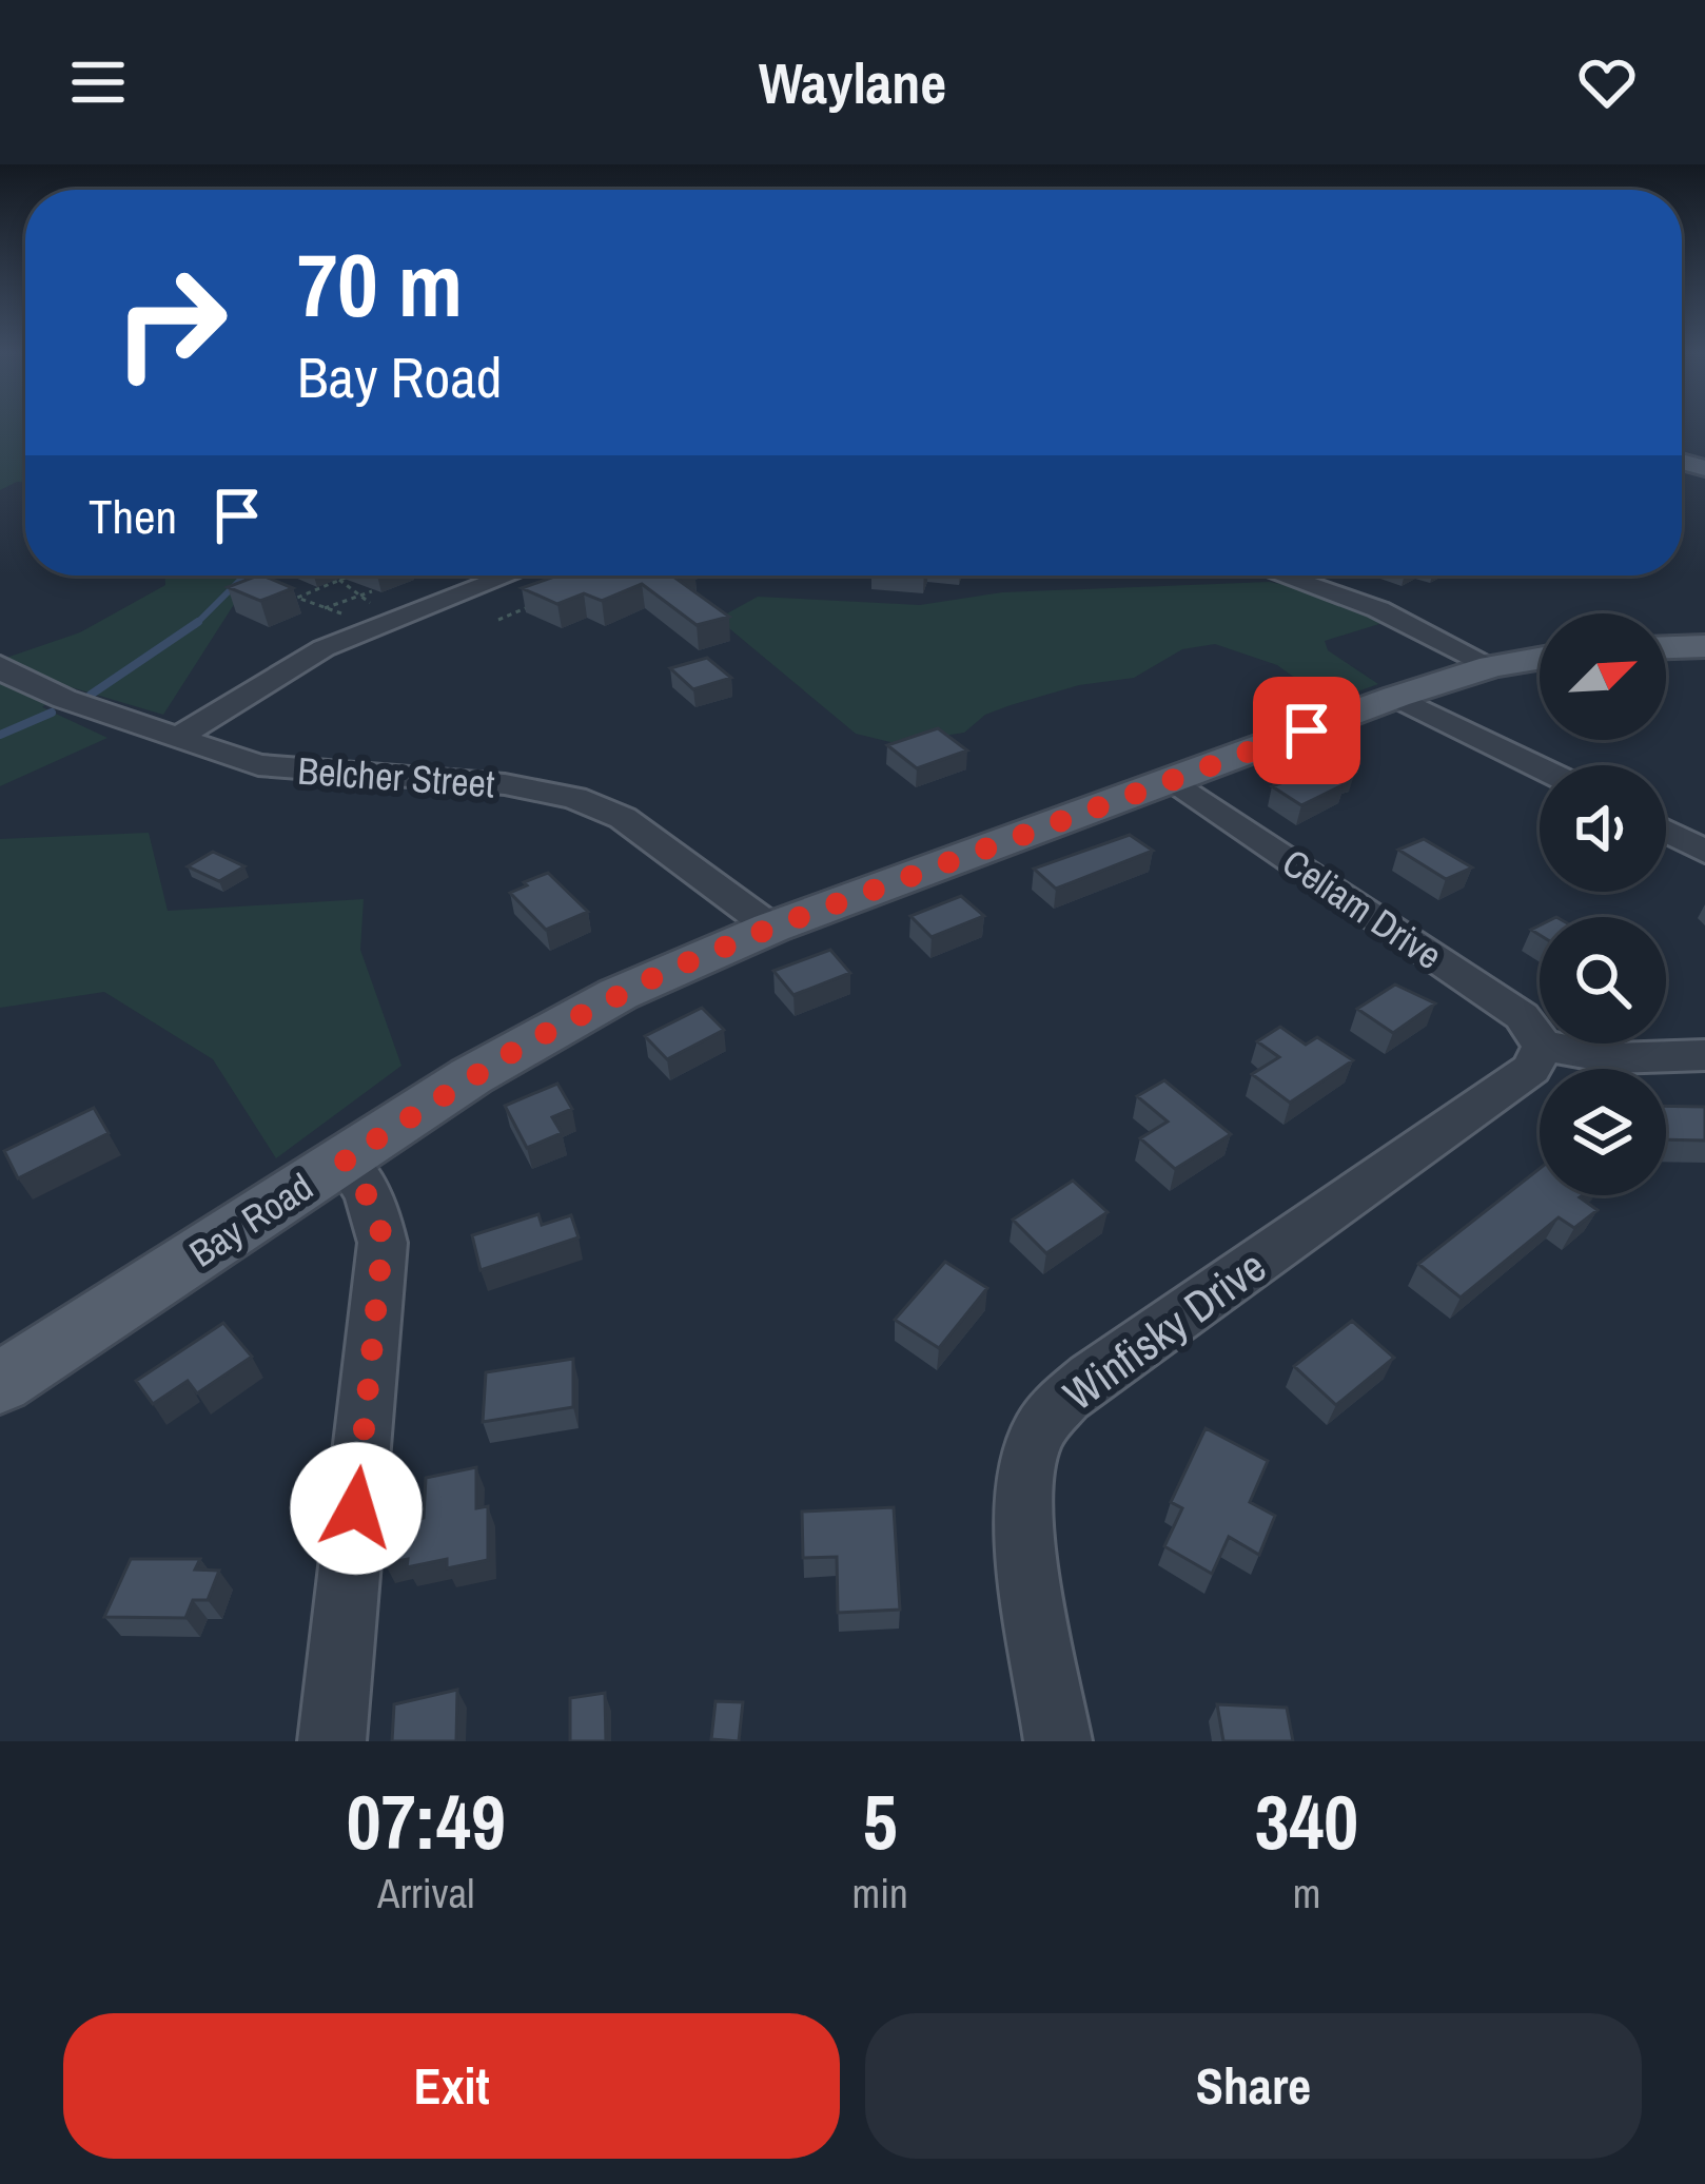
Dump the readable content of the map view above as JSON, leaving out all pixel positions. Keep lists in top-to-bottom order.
{
  "streets": {
    "main road": ["Bay Road"],
    "street": ["Belcher Street", "Celiam Drive", "Winfisky Drive"]
  },
  "crossings": [
    ["Belcher Street", "Bay Road"],
    ["Celiam Drive", "Bay Road"],
    ["Celiam Drive", "Winfisky Drive"]
  ],
  "north": "top right",
  "page": {
    "header": "Waylane",
    "turn": ["70 m", "Bay Road"],
    "then": "Then",
    "eta": [
      "07:49",
      "Arrival",
      "5",
      "min",
      "340",
      "m"
    ],
    "buttons": ["Exit", "Share"]
  }
}
